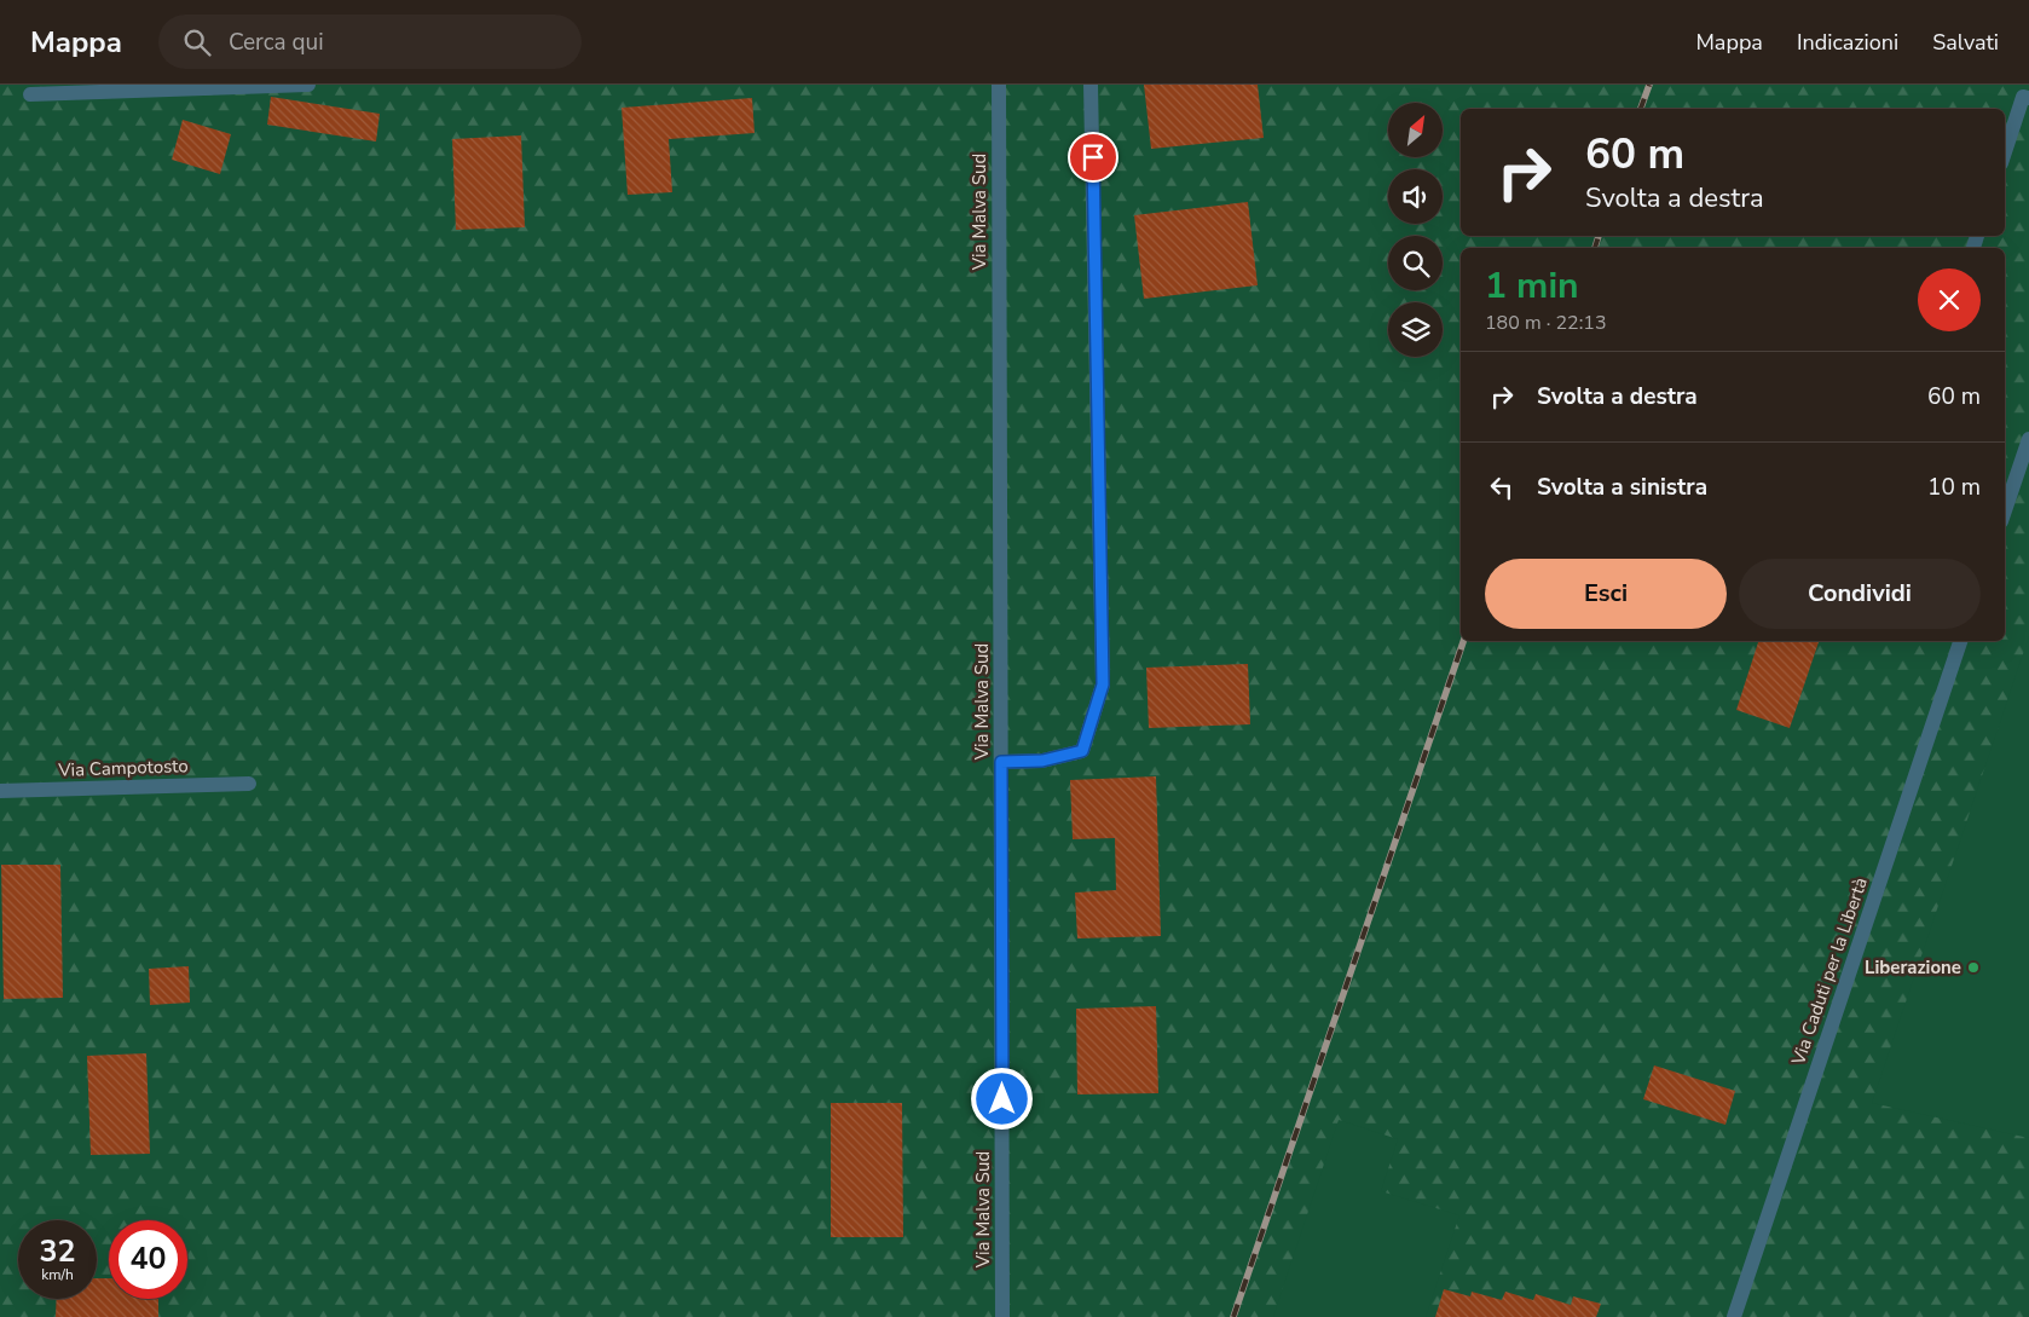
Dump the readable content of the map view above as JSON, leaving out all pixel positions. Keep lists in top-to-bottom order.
{
  "streets": {
    "street": ["Via Malva Sud", "Via Campotosto", "Via Caduti per la Libertà"]
  },
  "places": ["Liberazione"],
  "north": "top right",
  "page": {
    "header": "Mappa",
    "search": "Cerca qui",
    "nav": ["Mappa", "Indicazioni", "Salvati"],
    "turn": ["60 m", "Svolta a destra"],
    "heading": ["1 min", "180 m · 22:13"],
    "list": [
      {
        "name": "Svolta a destra",
        "value": "60 m"
      },
      {
        "name": "Svolta a sinistra",
        "value": "10 m"
      }
    ],
    "buttons": ["Esci", "Condividi"],
    "speed": "32 km/h",
    "limit": "40"
  }
}
